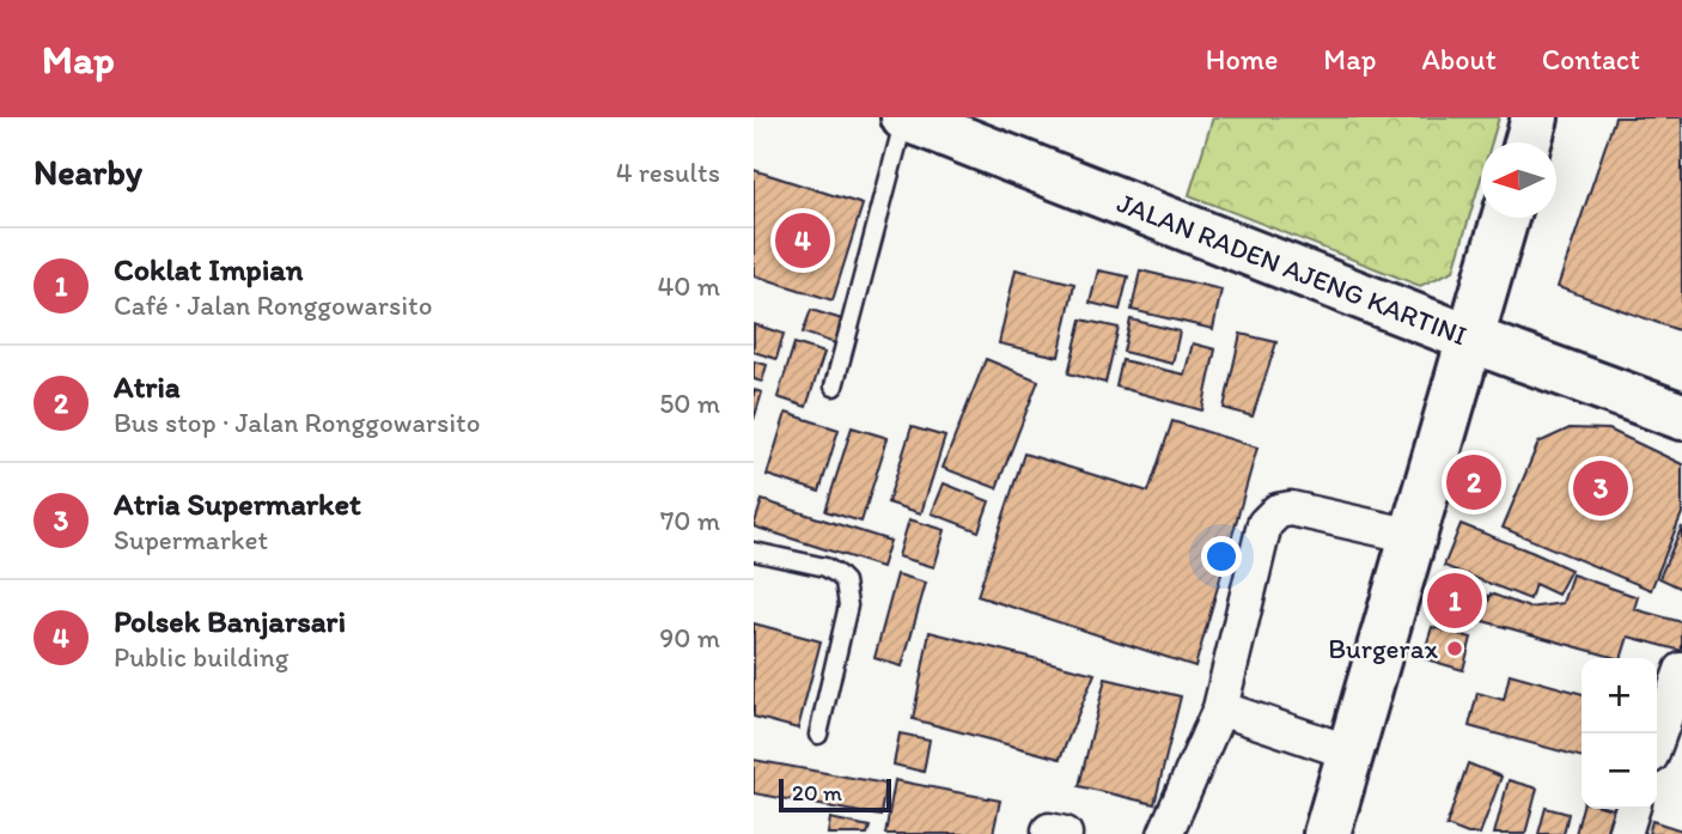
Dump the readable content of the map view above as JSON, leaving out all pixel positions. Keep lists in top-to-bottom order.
{
  "streets": {
    "main road": ["JALAN RADEN AJENG KARTINI"]
  },
  "places": ["Burgerax"],
  "scale_bar": "20 m",
  "north": "left",
  "page": {
    "header": "Map",
    "nav": [
      "Home",
      "Map",
      "About",
      "Contact"
    ],
    "heading": ["Nearby", "4 results"],
    "pins": [
      "4",
      "2",
      "3",
      "1"
    ],
    "list": [
      {
        "mark": "1",
        "name": "Coklat Impian",
        "note": "Café · Jalan Ronggowarsito",
        "value": "40 m"
      },
      {
        "mark": "2",
        "name": "Atria",
        "note": "Bus stop · Jalan Ronggowarsito",
        "value": "50 m"
      },
      {
        "mark": "3",
        "name": "Atria Supermarket",
        "note": "Supermarket",
        "value": "70 m"
      },
      {
        "mark": "4",
        "name": "Polsek Banjarsari",
        "note": "Public building",
        "value": "90 m"
      }
    ],
    "map_buttons": ["+", "−"],
    "scale": "20 m"
  }
}
